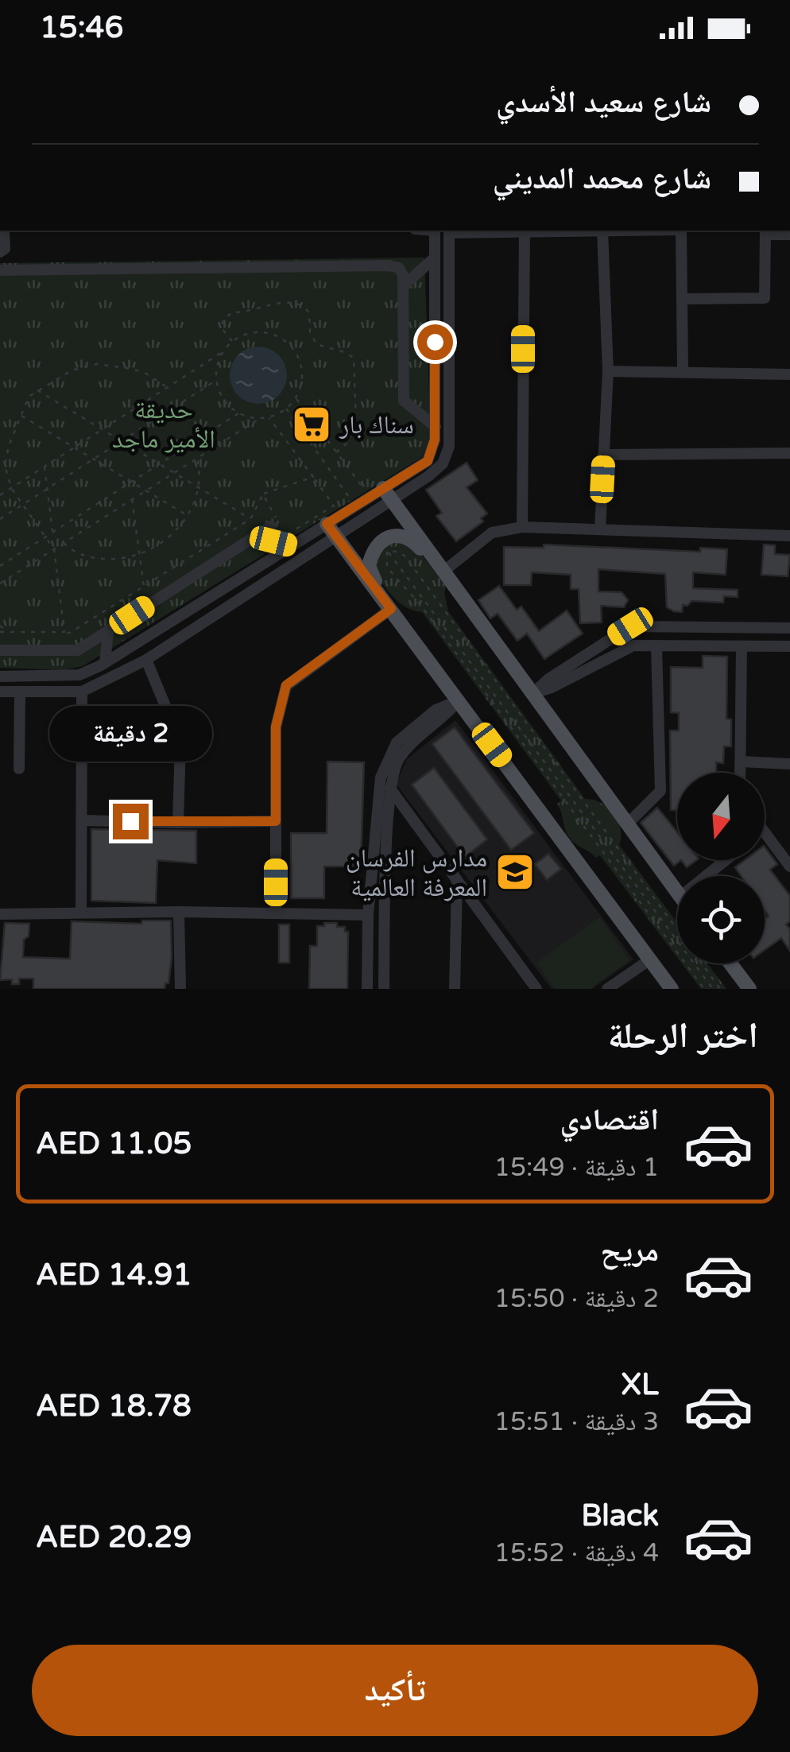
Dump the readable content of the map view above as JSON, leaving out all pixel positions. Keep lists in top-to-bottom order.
{
  "parks": ["حديقة الأمير ماجد"],
  "places": {
    "supermarket": ["سناك بار"],
    "school or university": ["مدارس الفرسان المعرفة العالمية"]
  },
  "north": "bottom",
  "page": {
    "status": "15:46",
    "banner": ["شارع سعيد الأسدي", "شارع محمد المديني"],
    "bubble": "2 دقيقة",
    "heading": "اختر الرحلة",
    "list": [
      {
        "name": "اقتصادي",
        "note": "1 دقيقة · 15:49",
        "value": "AED 11.05"
      },
      {
        "name": "مريح",
        "note": "2 دقيقة · 15:50",
        "value": "AED 14.91"
      },
      {
        "name": "XL",
        "note": "3 دقيقة · 15:51",
        "value": "AED 18.78"
      },
      {
        "name": "Black",
        "note": "4 دقيقة · 15:52",
        "value": "AED 20.29"
      }
    ],
    "buttons": "تأكيد"
  }
}
